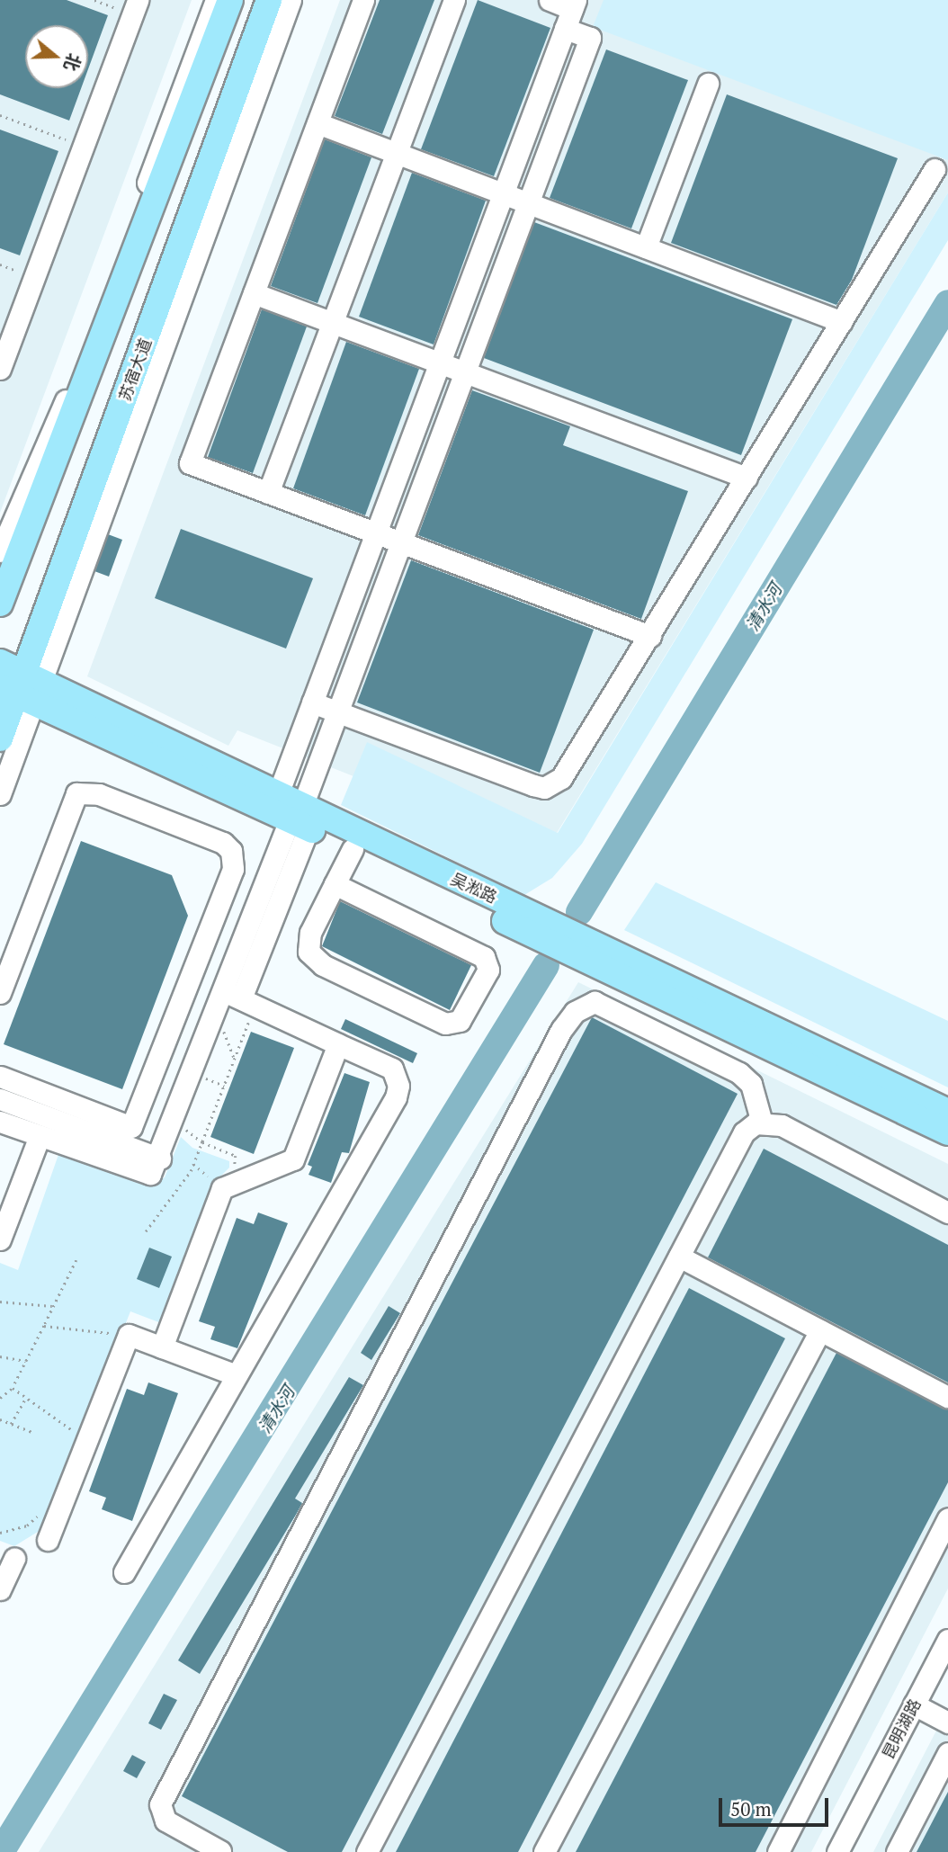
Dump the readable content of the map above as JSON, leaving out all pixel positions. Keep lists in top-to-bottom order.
{
  "streets": {
    "main road": ["苏宿大道", "吴淞路"],
    "street": ["昆明湖路"]
  },
  "crossings": [
    ["苏宿大道", "吴淞路"]
  ],
  "water": ["清水河"],
  "scale_bar": "50 m",
  "north": "right"
}
